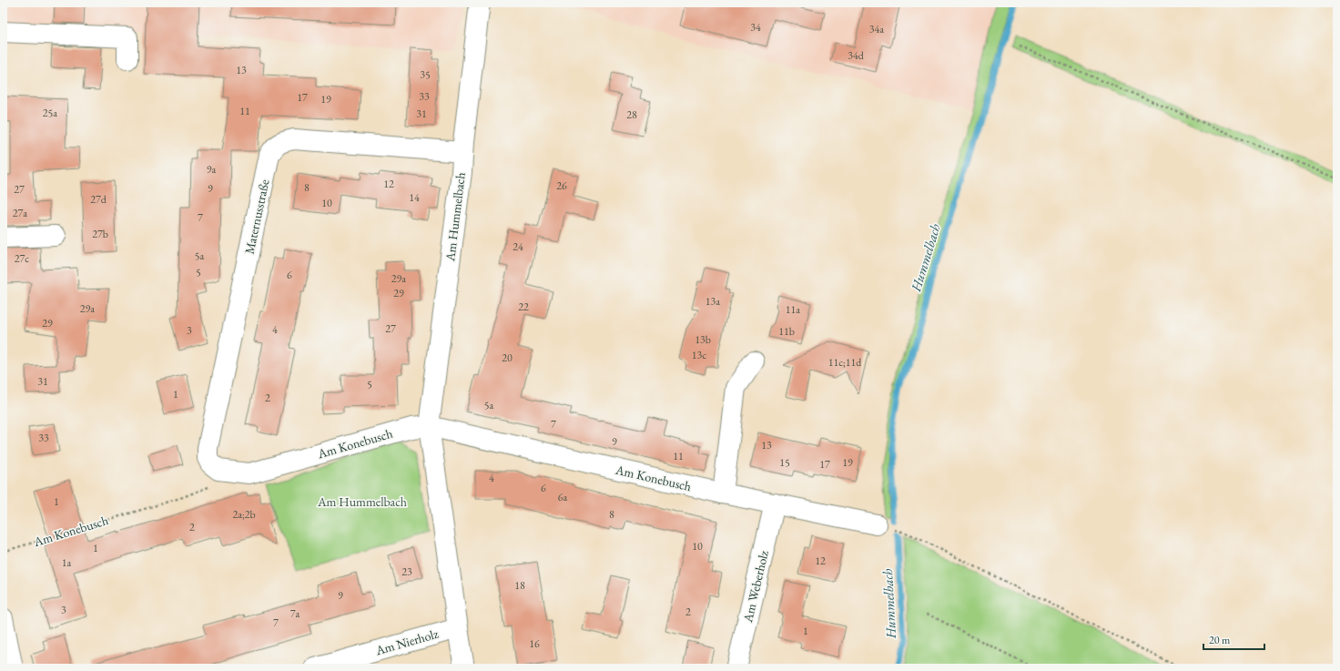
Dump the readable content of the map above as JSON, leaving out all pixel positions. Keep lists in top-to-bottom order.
{
  "streets": {
    "street": [
      "Maternusstraße",
      "Am Hummelbach",
      "Am Konebusch",
      "Am Weberholz",
      "Am Nierholz"
    ]
  },
  "crossings": [
    ["Maternusstraße", "Am Hummelbach"],
    ["Maternusstraße", "Am Konebusch"],
    ["Am Hummelbach", "Am Konebusch"],
    ["Am Hummelbach", "Am Nierholz"],
    ["Am Konebusch", "Am Weberholz"]
  ],
  "water": ["Hummelbach"],
  "parks": ["Am Hummelbach"],
  "house_numbers": [
    "34",
    "34a",
    "34d",
    "13",
    "35",
    "33",
    "17",
    "19",
    "11",
    "25a",
    "31",
    "28",
    "9a",
    "12",
    "26",
    "8",
    "9",
    "27",
    "14",
    "27d",
    "10",
    "27a",
    "7",
    "27b",
    "24",
    "5a",
    "27c",
    "5",
    "6",
    "29a",
    "29",
    "13a",
    "22",
    "29a",
    "11a",
    "29",
    "27",
    "4",
    "3",
    "11b",
    "13b",
    "13c",
    "20",
    "11c;11d",
    "31",
    "5",
    "1",
    "2",
    "5a",
    "7",
    "33",
    "9",
    "13",
    "11",
    "15",
    "19",
    "17",
    "4",
    "6",
    "6a",
    "1",
    "2a;2b",
    "8",
    "2",
    "10",
    "1",
    "12",
    "1a",
    "23",
    "18",
    "9",
    "3",
    "2",
    "7a",
    "7",
    "1",
    "16"
  ],
  "scale_bar": "20 m"
}
